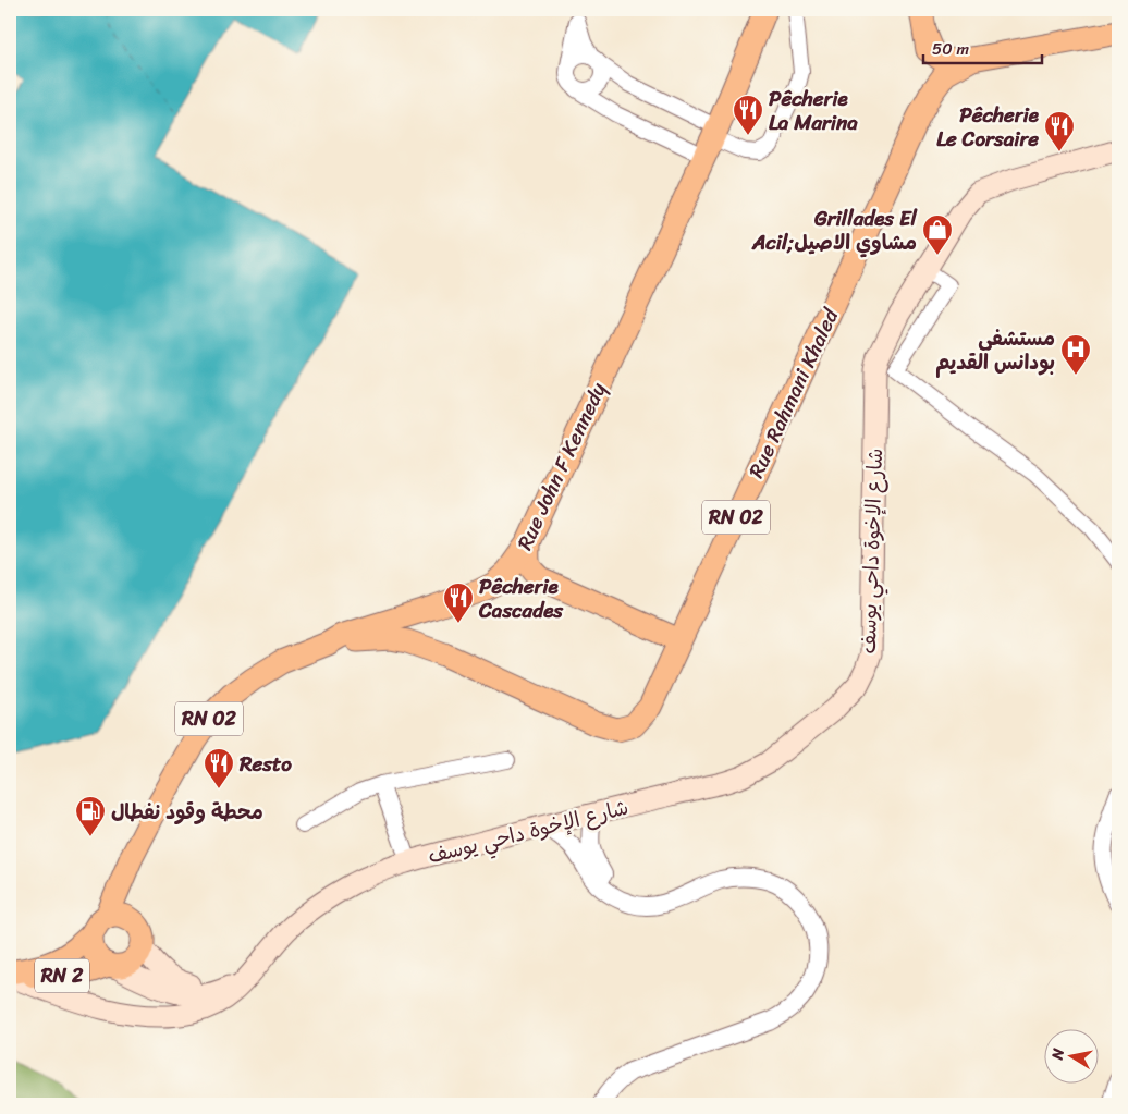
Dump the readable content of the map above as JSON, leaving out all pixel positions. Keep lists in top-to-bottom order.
{
  "streets": {
    "main road": [
      "Rue Rahmani Khaled",
      "Rue John F Kennedy",
      "RN 02",
      "شارع الإخوة داحي يوسف",
      "RN 2"
    ]
  },
  "crossings": [
    ["Rue Rahmani Khaled", "Rue John F Kennedy"],
    ["Rue Rahmani Khaled", "RN 02"],
    ["Rue John F Kennedy", "شارع الإخوة داحي يوسف"],
    ["Rue John F Kennedy", "RN 2"],
    ["شارع الإخوة داحي يوسف", "RN 2"]
  ],
  "places": {
    "restaurant": [
      "Pêcherie La Marina",
      "Pêcherie Le Corsaire",
      "Pêcherie Cascades",
      "Resto"
    ],
    "shop": ["Grillades El Acil;مشاوي الاصيل"],
    "hospital": ["مستشفى بودانس القديم"],
    "fuel station": ["محطة وقود نفطال"]
  },
  "scale_bar": "50 m",
  "north": "left"
}
